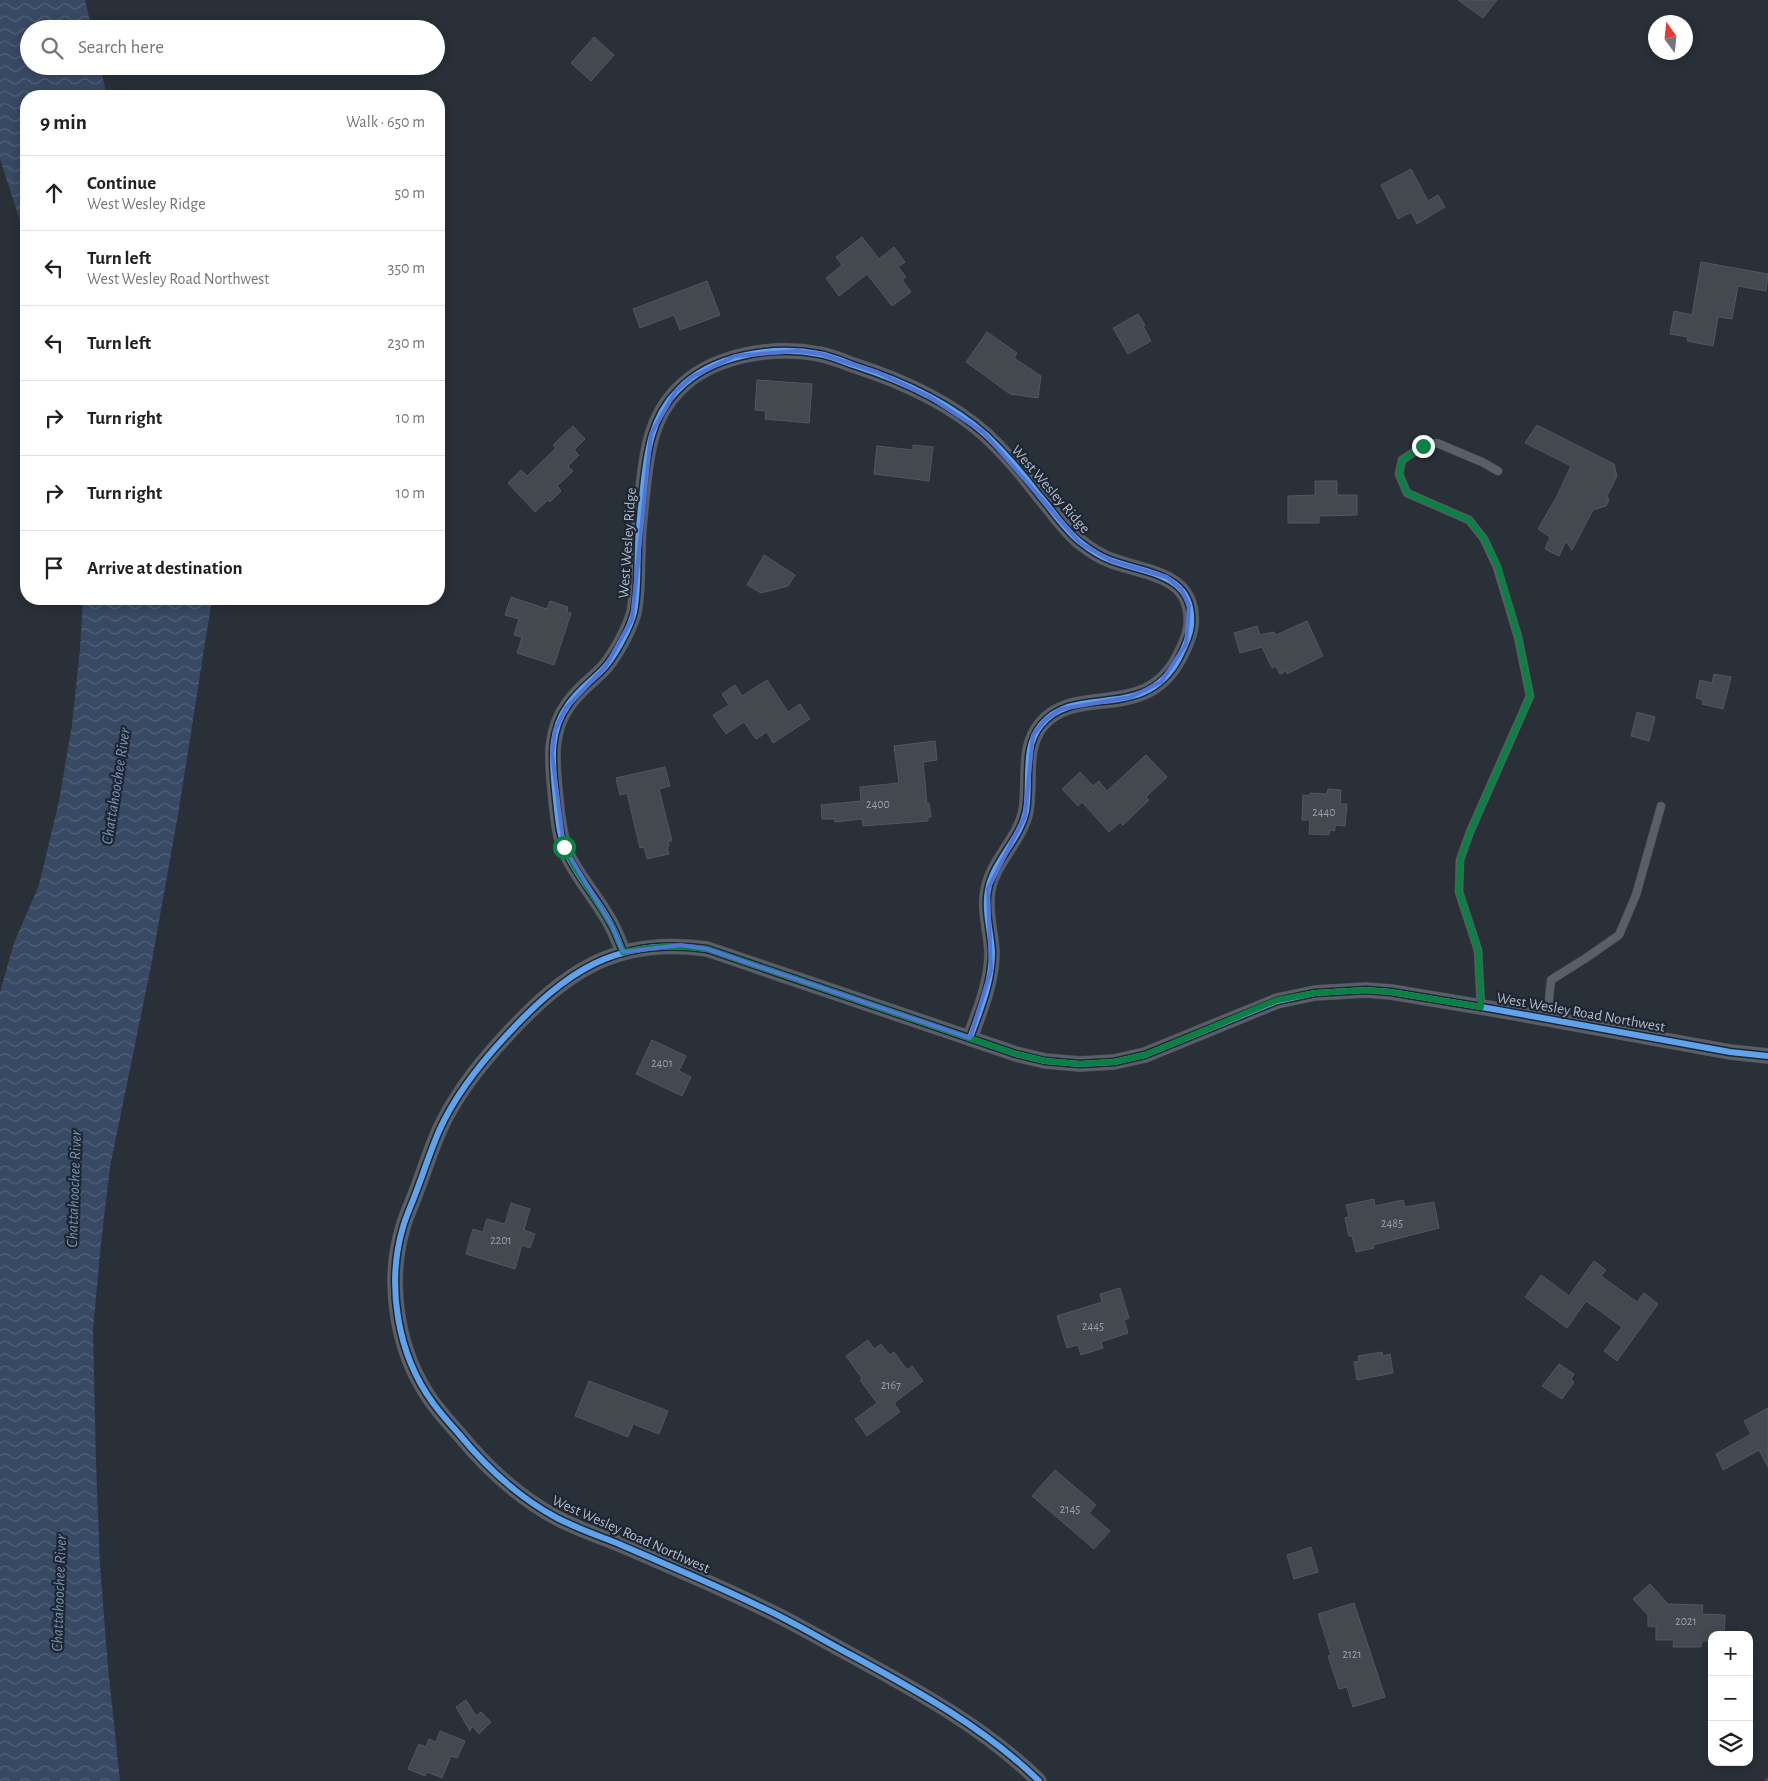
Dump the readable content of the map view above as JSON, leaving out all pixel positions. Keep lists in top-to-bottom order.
{
  "streets": {
    "street": ["West Wesley Ridge", "West Wesley Road Northwest"]
  },
  "crossings": [
    ["West Wesley Ridge", "West Wesley Road Northwest"]
  ],
  "water": ["Chattahoochee River"],
  "house_numbers": [
    "2400",
    "2440",
    "2401",
    "2485",
    "2201",
    "2445",
    "2167",
    "2145",
    "2021",
    "2121"
  ],
  "north": "top",
  "page": {
    "search": "Search here",
    "heading": ["9 min", "Walk · 650 m"],
    "list": [
      ["Continue", "West Wesley Ridge", "50 m"],
      ["Turn left", "West Wesley Road Northwest", "350 m"],
      ["Turn left", "230 m"],
      ["Turn right", "10 m"],
      ["Turn right", "10 m"],
      "Arrive at destination"
    ],
    "map_buttons": ["+", "−"]
  }
}
